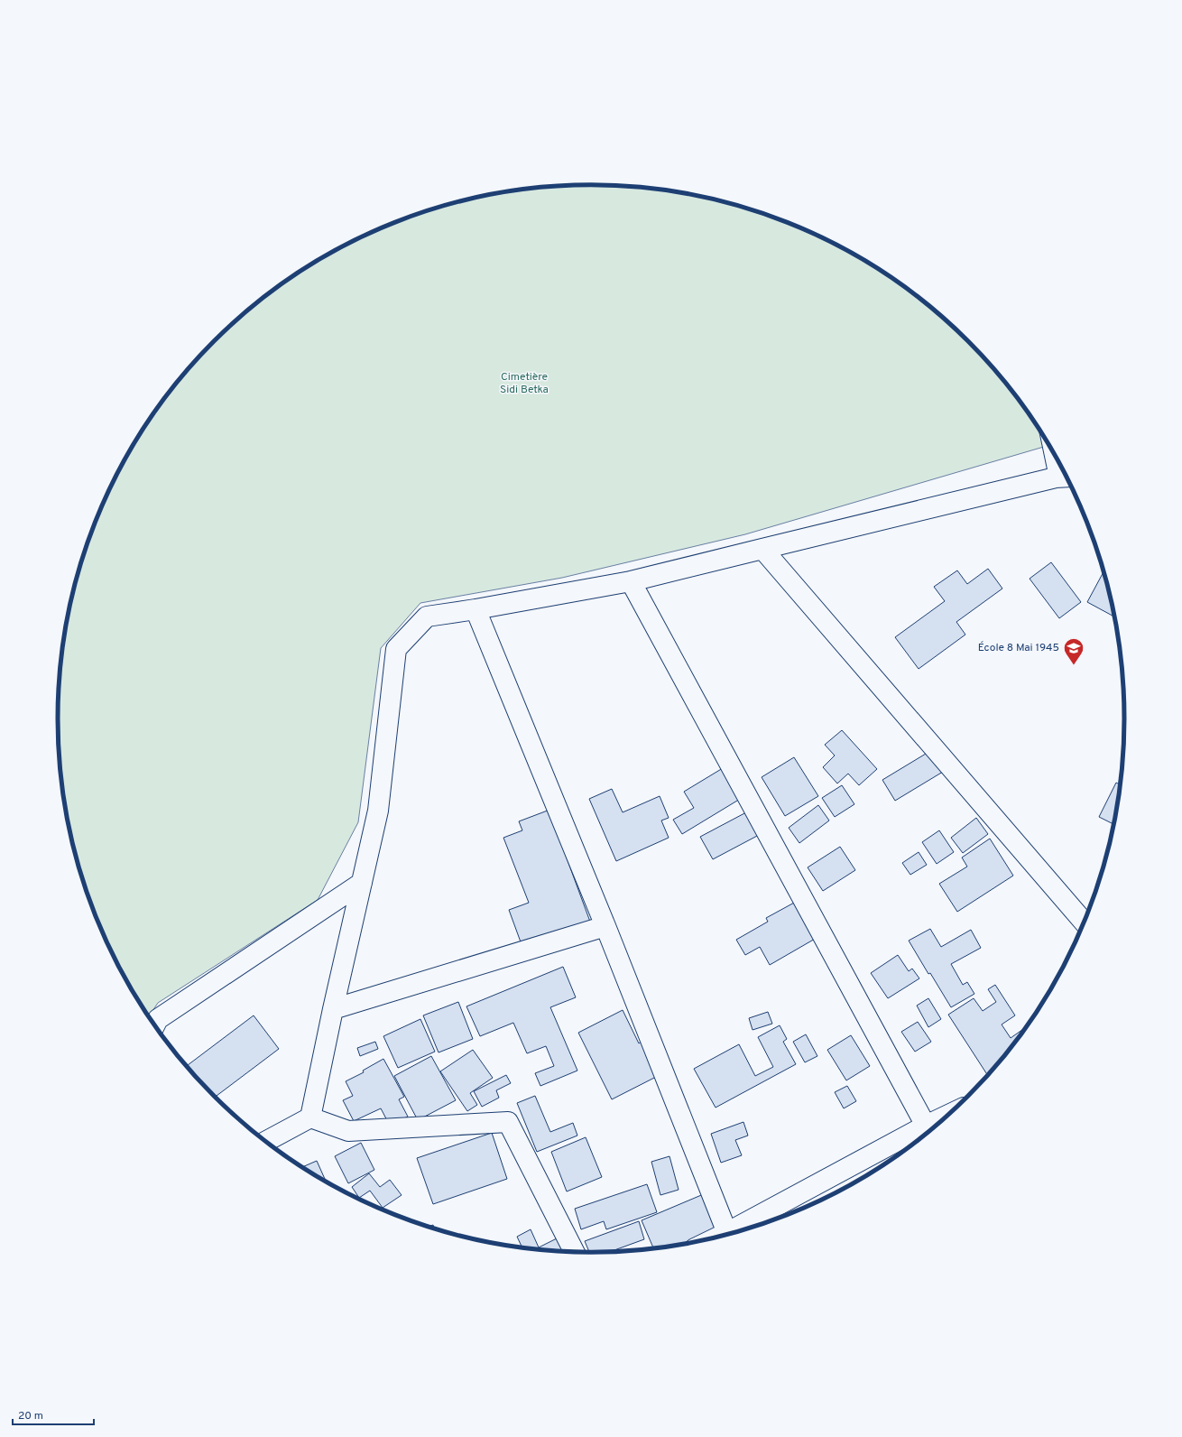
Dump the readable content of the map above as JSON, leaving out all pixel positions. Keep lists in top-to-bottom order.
{
  "parks": ["Cimetière Sidi Betka"],
  "places": {
    "school or university": ["École 8 Mai 1945"]
  },
  "scale_bar": "20 m"
}
